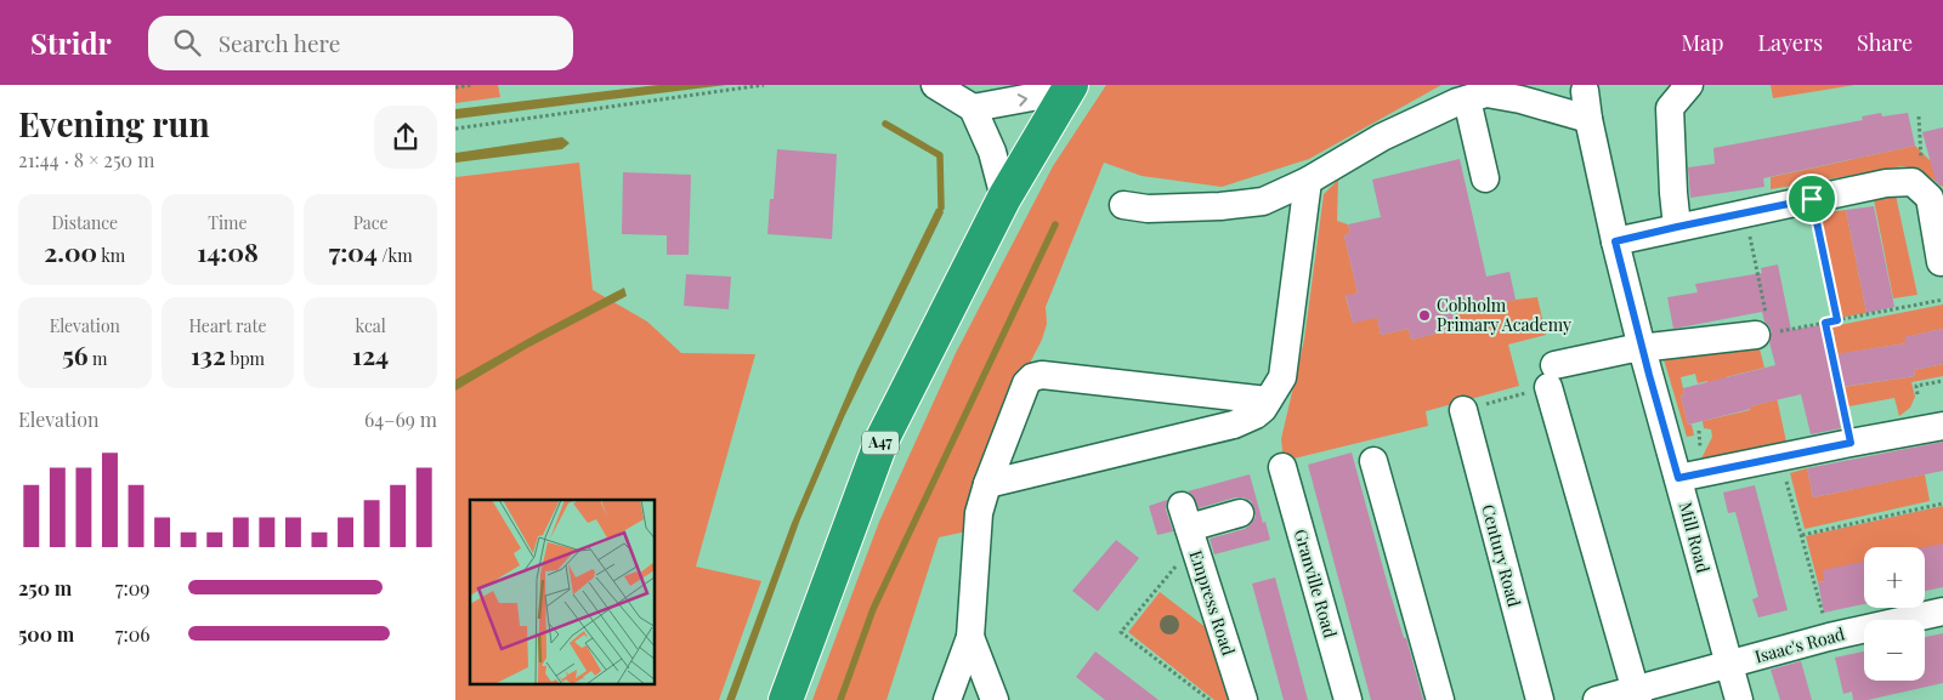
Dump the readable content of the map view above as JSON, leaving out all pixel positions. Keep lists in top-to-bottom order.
{
  "streets": {
    "highway": ["A47"],
    "street": [
      "Mill Road",
      "Century Road",
      "Granville Road",
      "Empress Road",
      "Isaac's Road"
    ]
  },
  "crossings": [
    ["Mill Road", "Isaac's Road"]
  ],
  "places": ["Cobholm Primary Academy"],
  "page": {
    "header": "Stridr",
    "search": "Search here",
    "nav": ["Map", "Layers", "Share"],
    "heading": ["Evening run", "21:44 · 8 × 250 m"],
    "stats": [
      ["Distance", "2.00 km"],
      ["Time", "14:08"],
      ["Pace", "7:04 /km"],
      ["Elevation", "56 m"],
      ["Heart rate", "132 bpm"],
      ["kcal", "124"]
    ],
    "chart": ["Elevation", "64–69 m"],
    "map_buttons": ["+", "−"],
    "list": [
      {
        "name": "250 m",
        "note": "7:09"
      },
      {
        "name": "500 m",
        "note": "7:06"
      }
    ]
  }
}
